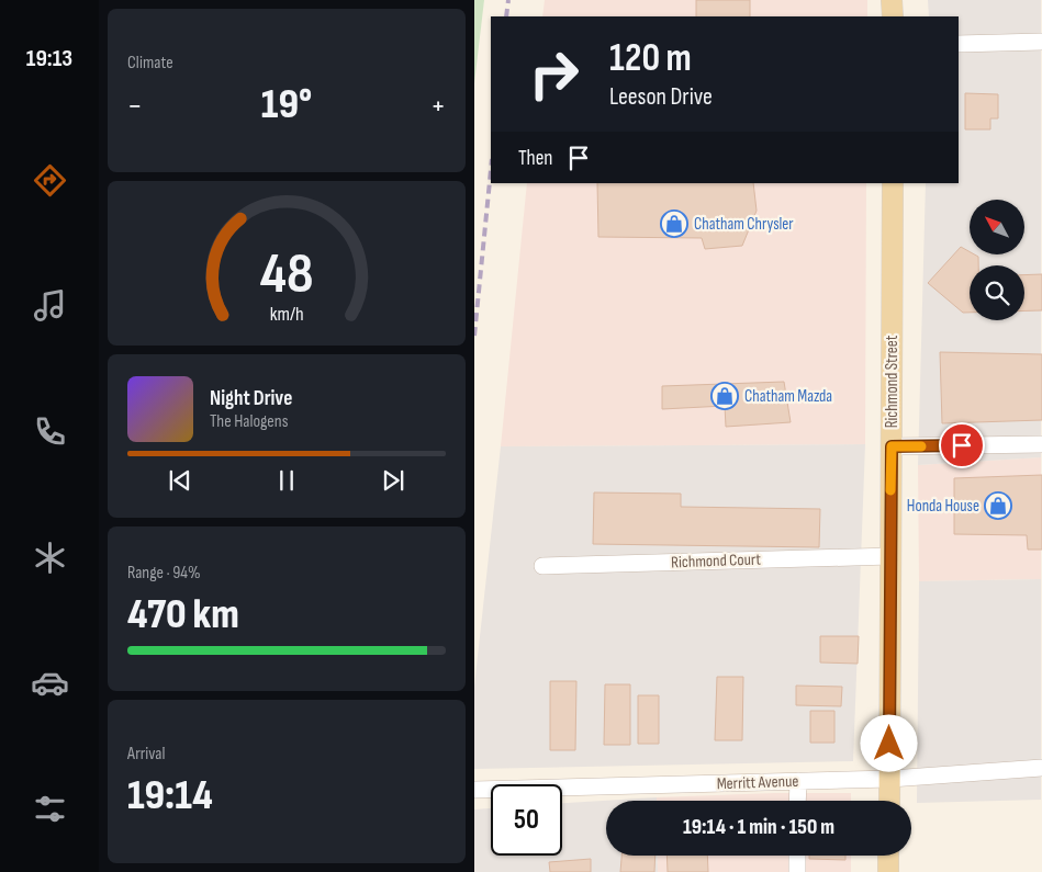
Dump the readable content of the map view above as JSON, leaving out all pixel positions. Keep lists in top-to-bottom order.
{
  "streets": {
    "main road": ["Richmond Street"],
    "street": ["Richmond Court", "Merritt Avenue"]
  },
  "crossings": [
    ["Richmond Street", "Richmond Court"],
    ["Richmond Street", "Merritt Avenue"]
  ],
  "places": {
    "shop": ["Chatham Chrysler", "Chatham Mazda", "Honda House"]
  },
  "north": "top left",
  "page": {
    "tabs": "19:13",
    "tile": [
      "Climate",
      ["Range · 94%", "470 km"],
      ["Arrival", "19:14"]
    ],
    "turn": ["120 m", "Leeson Drive"],
    "heat": ["−", "19°", "+"],
    "then": "Then",
    "song": ["Night Drive", "The Halogens"],
    "limit": "50",
    "trip": "19:14 · 1 min · 150 m",
    "gauge": ["48", "km/h"]
  }
}
